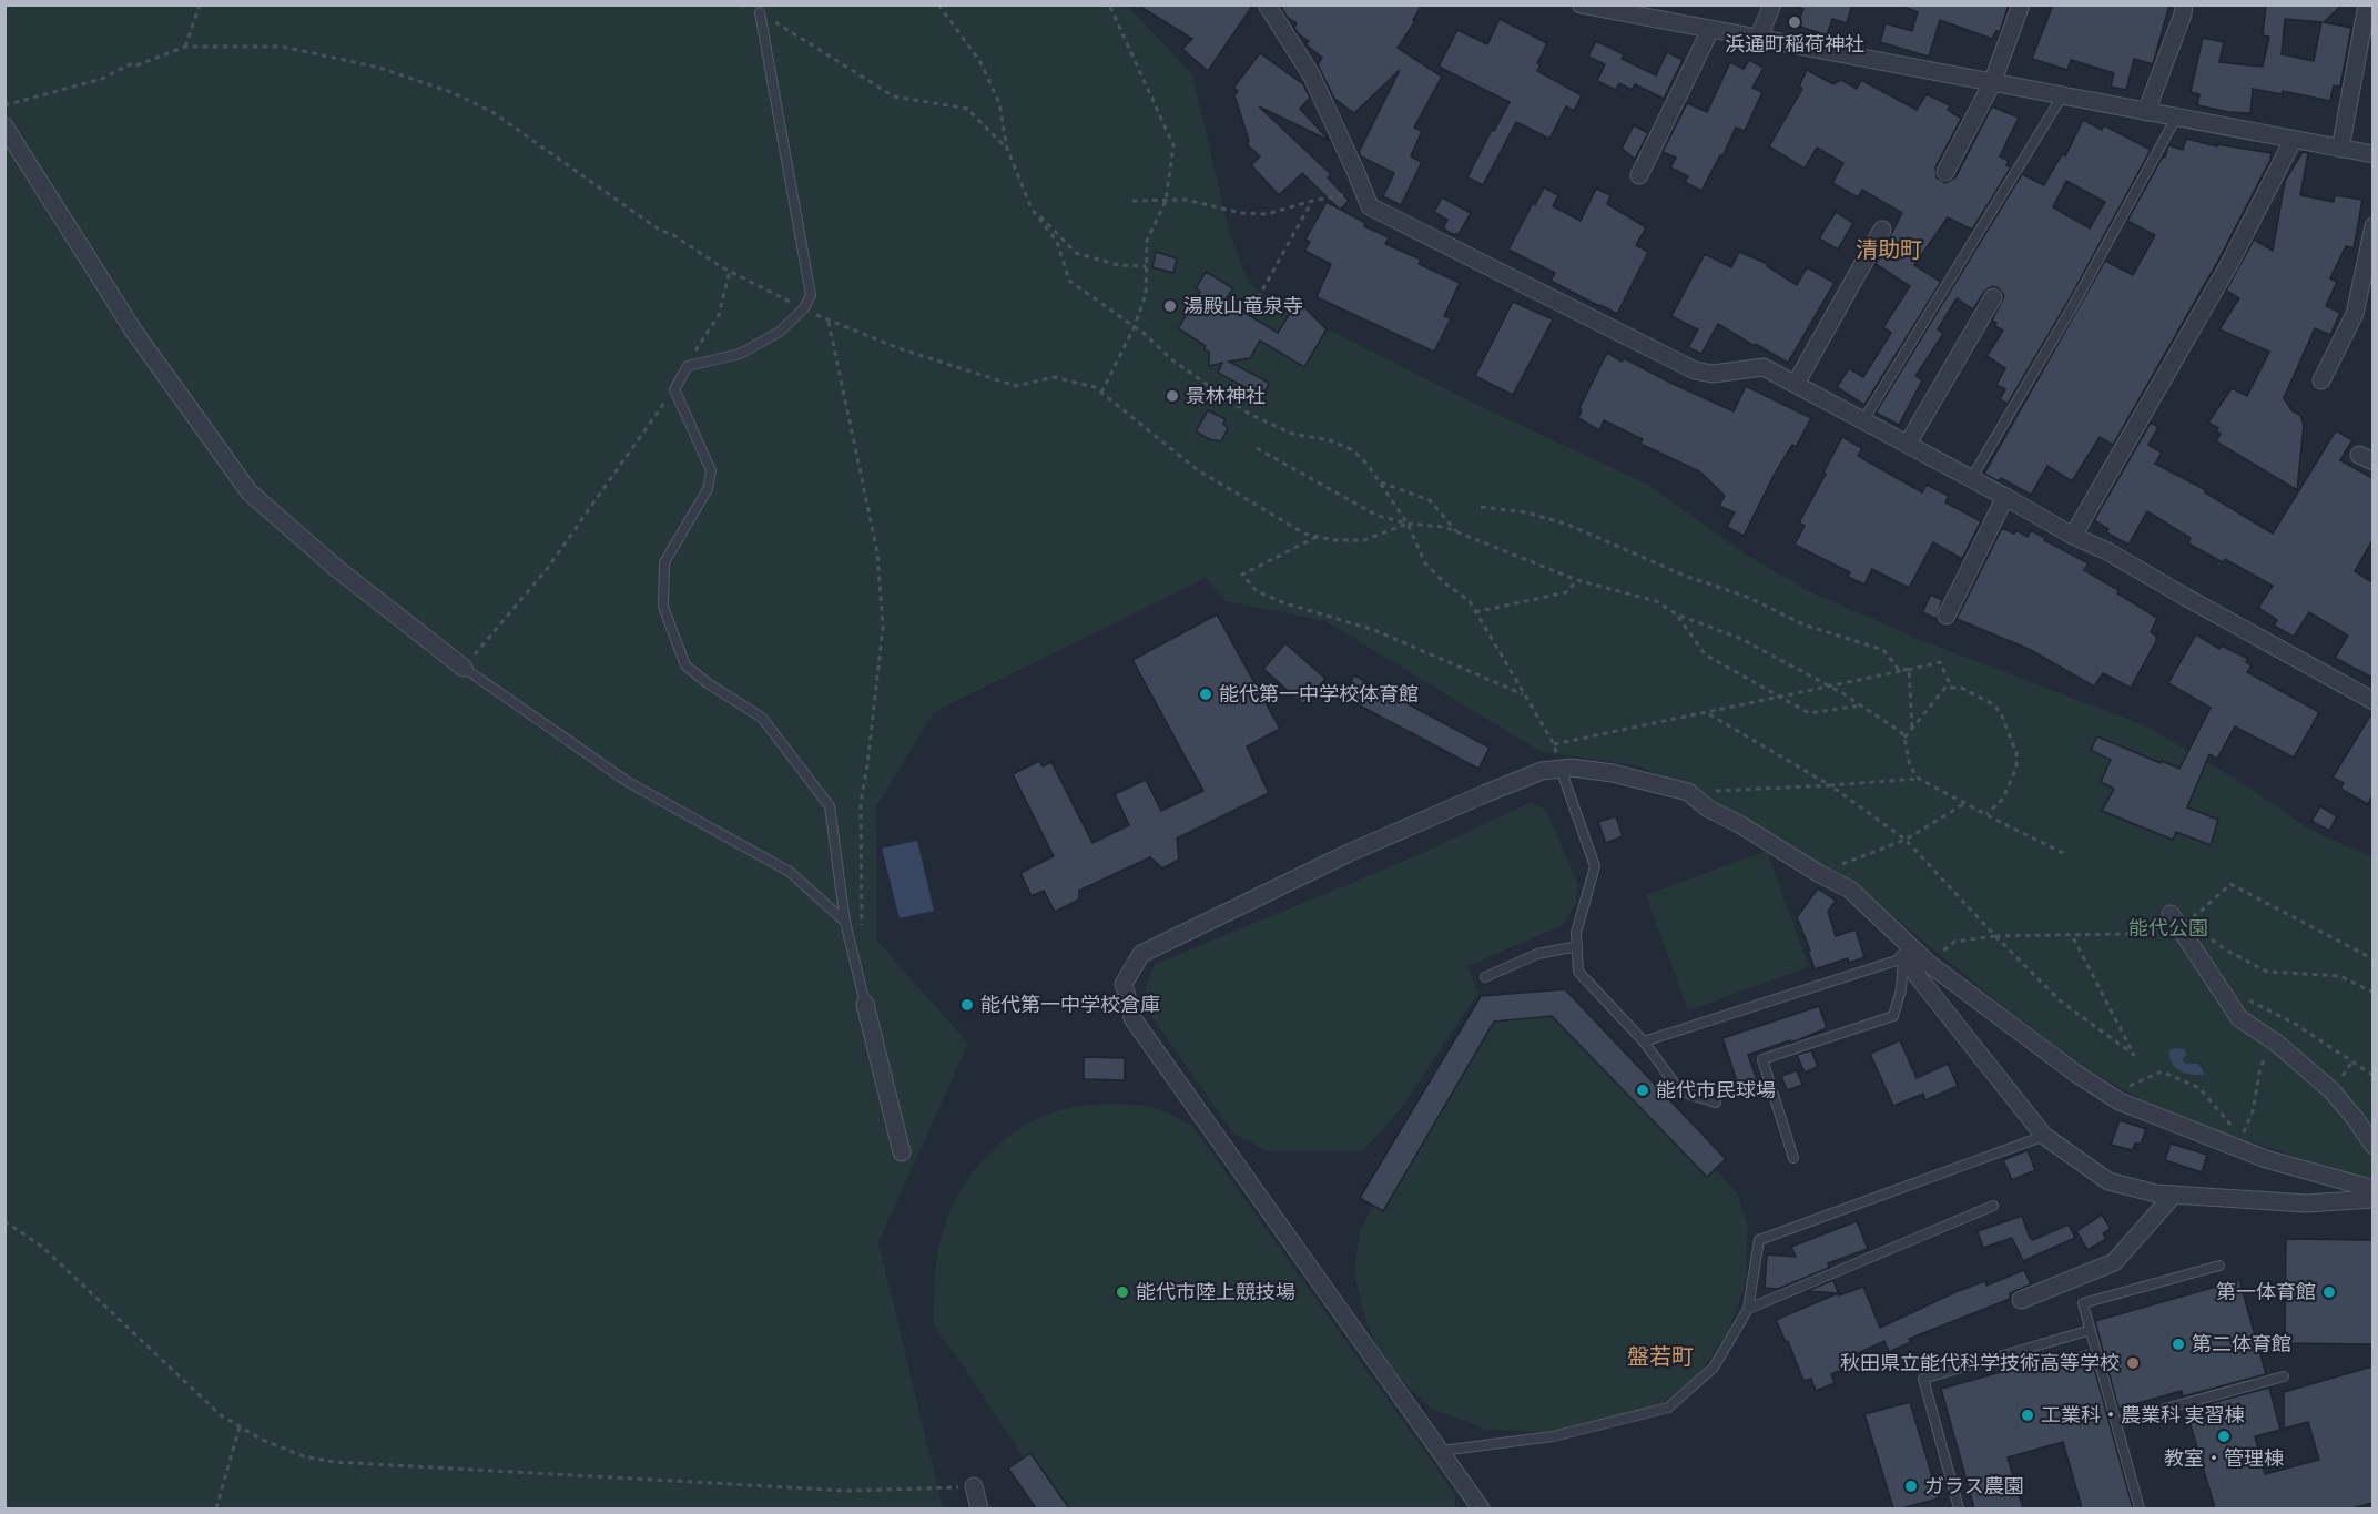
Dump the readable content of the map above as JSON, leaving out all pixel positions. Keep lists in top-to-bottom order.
{
  "districts": ["清助町", "盤若町"],
  "parks": ["能代公園"],
  "places": [
    "浜通町稲荷神社",
    "湯殿山竜泉寺",
    "景林神社",
    "能代第一中学校体育館",
    "能代第一中学校倉庫",
    "能代市民球場",
    "能代市陸上競技場",
    "第一体育館",
    "第二体育館",
    "秋田県立能代科学技術高等学校",
    "工業科・農業科 実習棟",
    "教室・管理棟",
    "ガラス農園"
  ]
}
